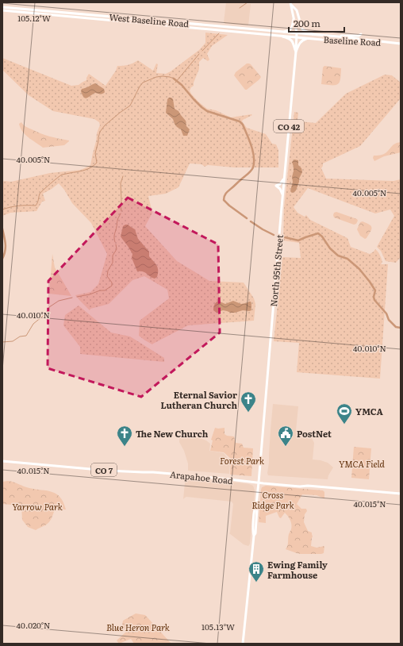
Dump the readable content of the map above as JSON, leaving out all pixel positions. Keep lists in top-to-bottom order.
{
  "streets": {
    "main road": [
      "West Baseline Road",
      "Baseline Road",
      "CO 42",
      "North 95th Street",
      "CO 7",
      "Arapahoe Road"
    ]
  },
  "crossings": [
    ["West Baseline Road", "Baseline Road"],
    ["West Baseline Road", "CO 42"],
    ["West Baseline Road", "North 95th Street"],
    ["Baseline Road", "CO 42"],
    ["Baseline Road", "North 95th Street"],
    ["CO 42", "North 95th Street"],
    ["North 95th Street", "Arapahoe Road"]
  ],
  "parks": [
    "Forest Park",
    "YMCA Field",
    "Cross Ridge Park",
    "Yarrow Park",
    "Blue Heron Park"
  ],
  "places": {
    "church": ["Eternal Savior Lutheran Church", "The New Church"],
    "sports": ["YMCA"],
    "public building": ["PostNet"],
    "building": ["Ewing Family Farmhouse"]
  },
  "scale_bar": "200 m",
  "coordinates": [
    "105.12°W",
    "40.005°N",
    "40.010°N",
    "40.015°N",
    "40.020°N",
    "105.13°W"
  ]
}
